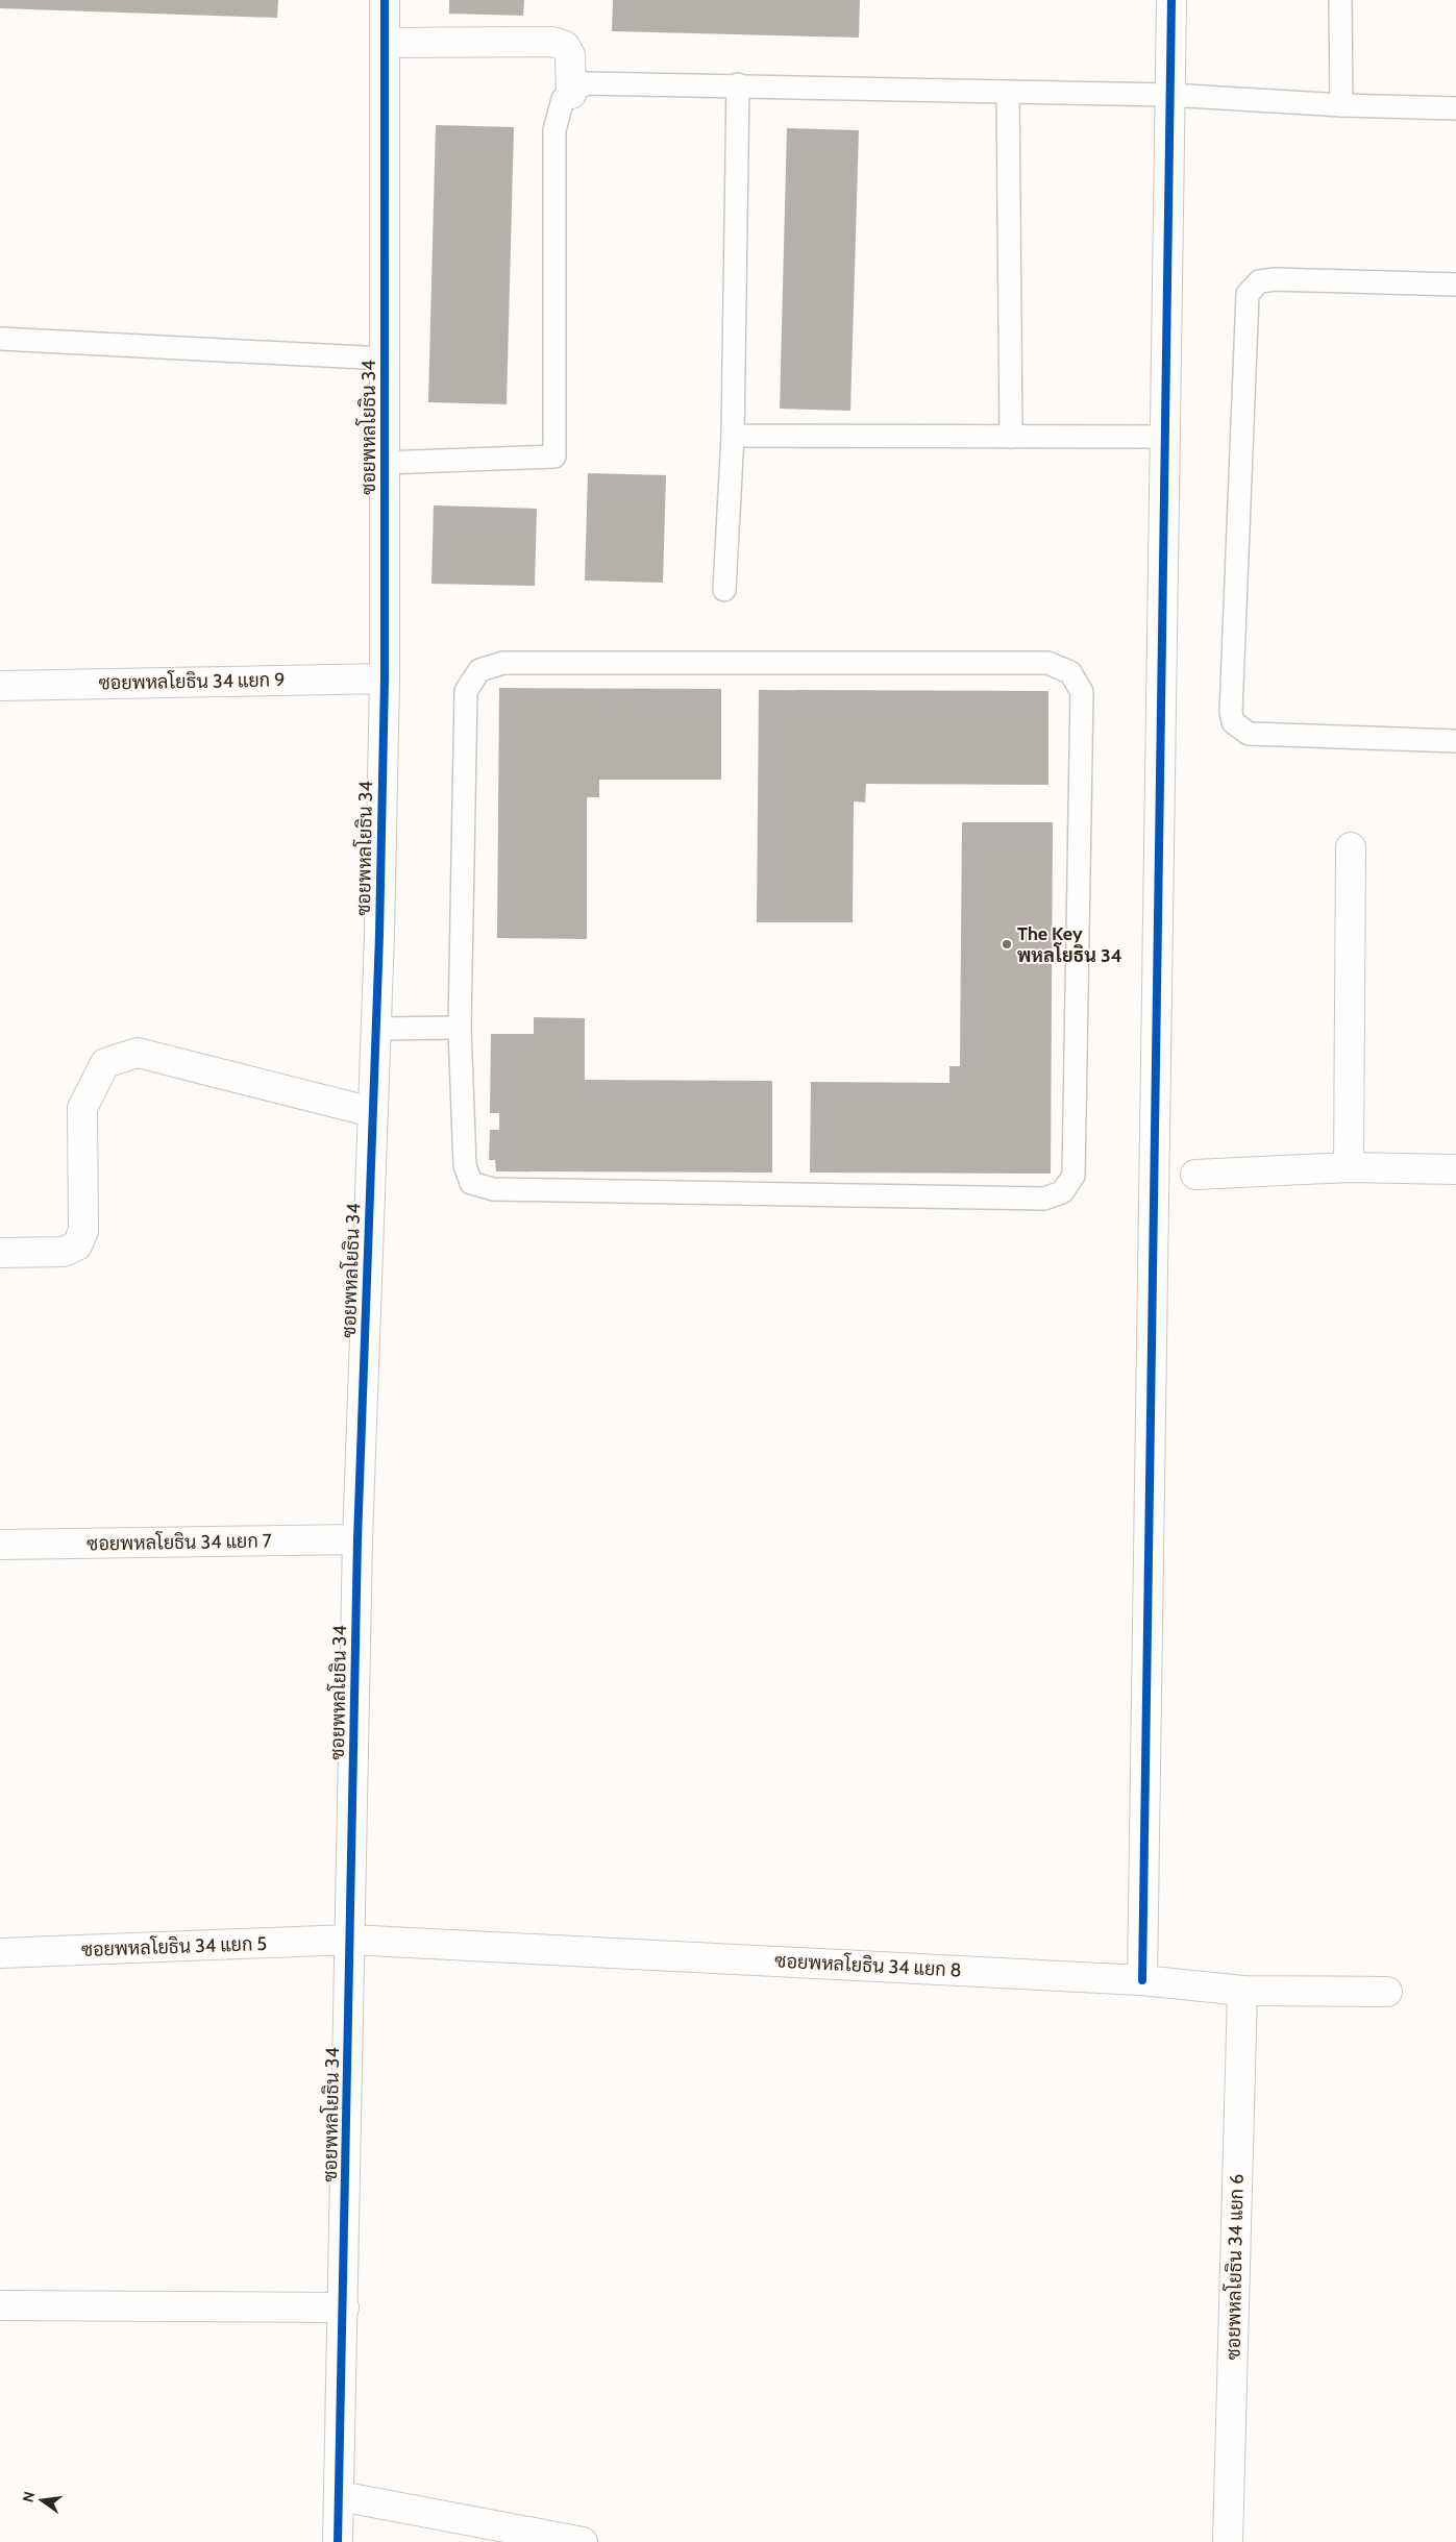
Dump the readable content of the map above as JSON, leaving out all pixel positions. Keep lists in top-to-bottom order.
{
  "streets": {
    "street": [
      "ซอยพหลโยธิน 34",
      "ซอยพหลโยธิน 34 แยก 9",
      "ซอยพหลโยธิน 34 แยก 7",
      "ซอยพหลโยธิน 34 แยก 5",
      "ซอยพหลโยธิน 34 แยก 8",
      "ซอยพหลโยธิน 34 แยก 6"
    ]
  },
  "crossings": [
    ["ซอยพหลโยธิน 34", "ซอยพหลโยธิน 34 แยก 9"],
    ["ซอยพหลโยธิน 34", "ซอยพหลโยธิน 34 แยก 7"],
    ["ซอยพหลโยธิน 34", "ซอยพหลโยธิน 34 แยก 5"],
    ["ซอยพหลโยธิน 34", "ซอยพหลโยธิน 34 แยก 8"],
    ["ซอยพหลโยธิน 34 แยก 5", "ซอยพหลโยธิน 34 แยก 8"],
    ["ซอยพหลโยธิน 34 แยก 8", "ซอยพหลโยธิน 34 แยก 6"]
  ],
  "places": ["The Key พหลโยธิน 34"],
  "north": "left"
}
